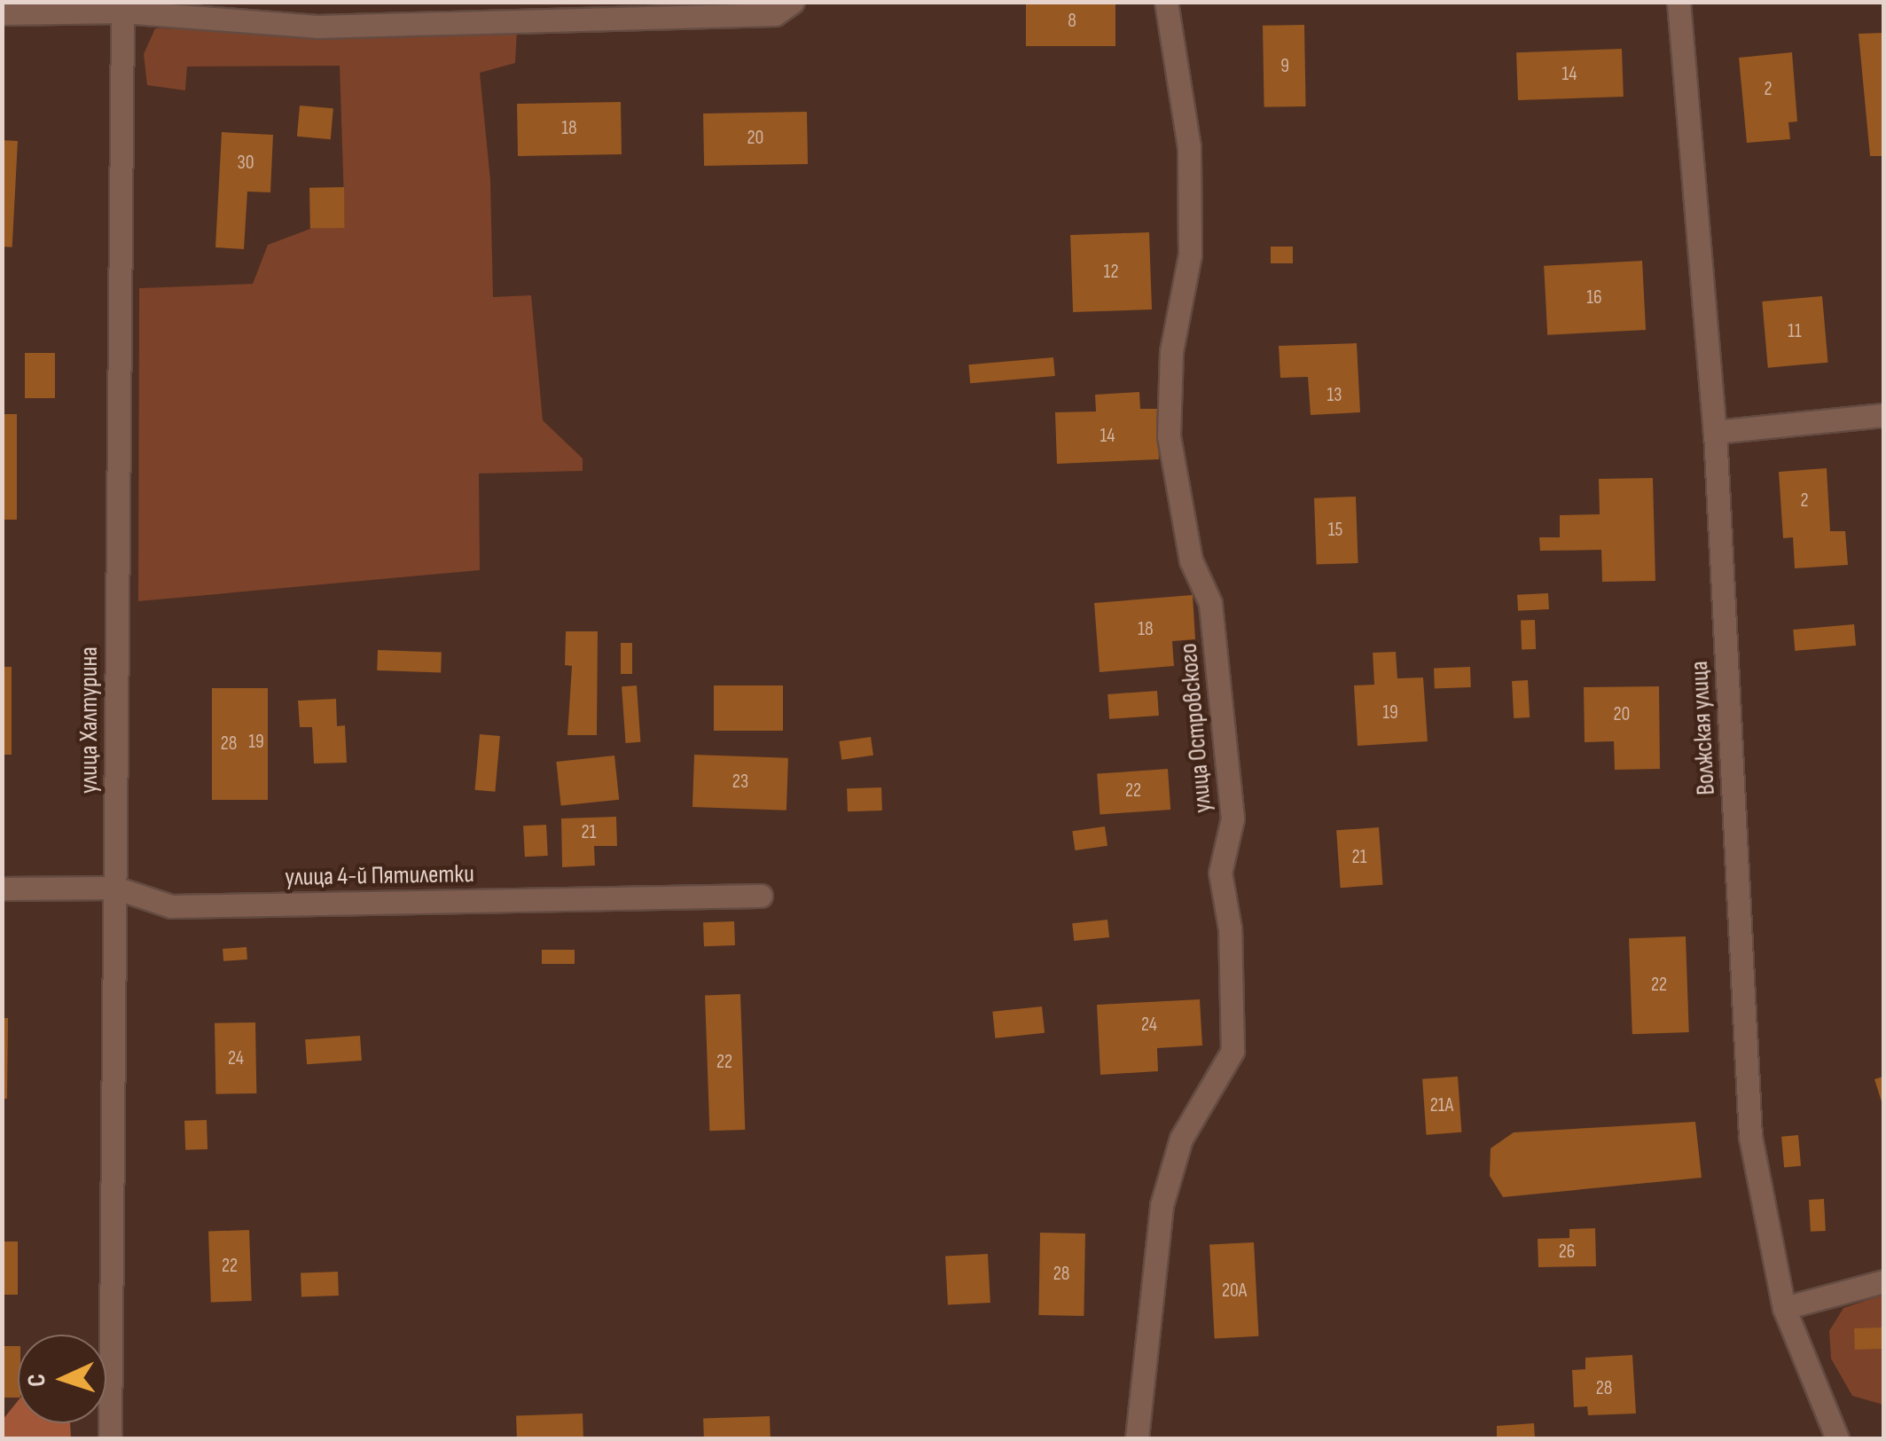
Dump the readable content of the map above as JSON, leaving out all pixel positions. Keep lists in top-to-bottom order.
{
  "streets": {
    "street": [
      "улица Халтурина",
      "улица Островского",
      "Волжская улица",
      "улица 4-й Пятилетки"
    ]
  },
  "crossings": [
    ["улица Халтурина", "улица 4-й Пятилетки"]
  ],
  "house_numbers": [
    "8",
    "9",
    "14",
    "2",
    "18",
    "20",
    "30",
    "12",
    "16",
    "11",
    "13",
    "14",
    "2",
    "15",
    "18",
    "19",
    "20",
    "19",
    "28",
    "23",
    "22",
    "21",
    "21",
    "22",
    "24",
    "24",
    "22",
    "21А",
    "26",
    "22",
    "28",
    "20А",
    "28"
  ],
  "north": "left"
}
